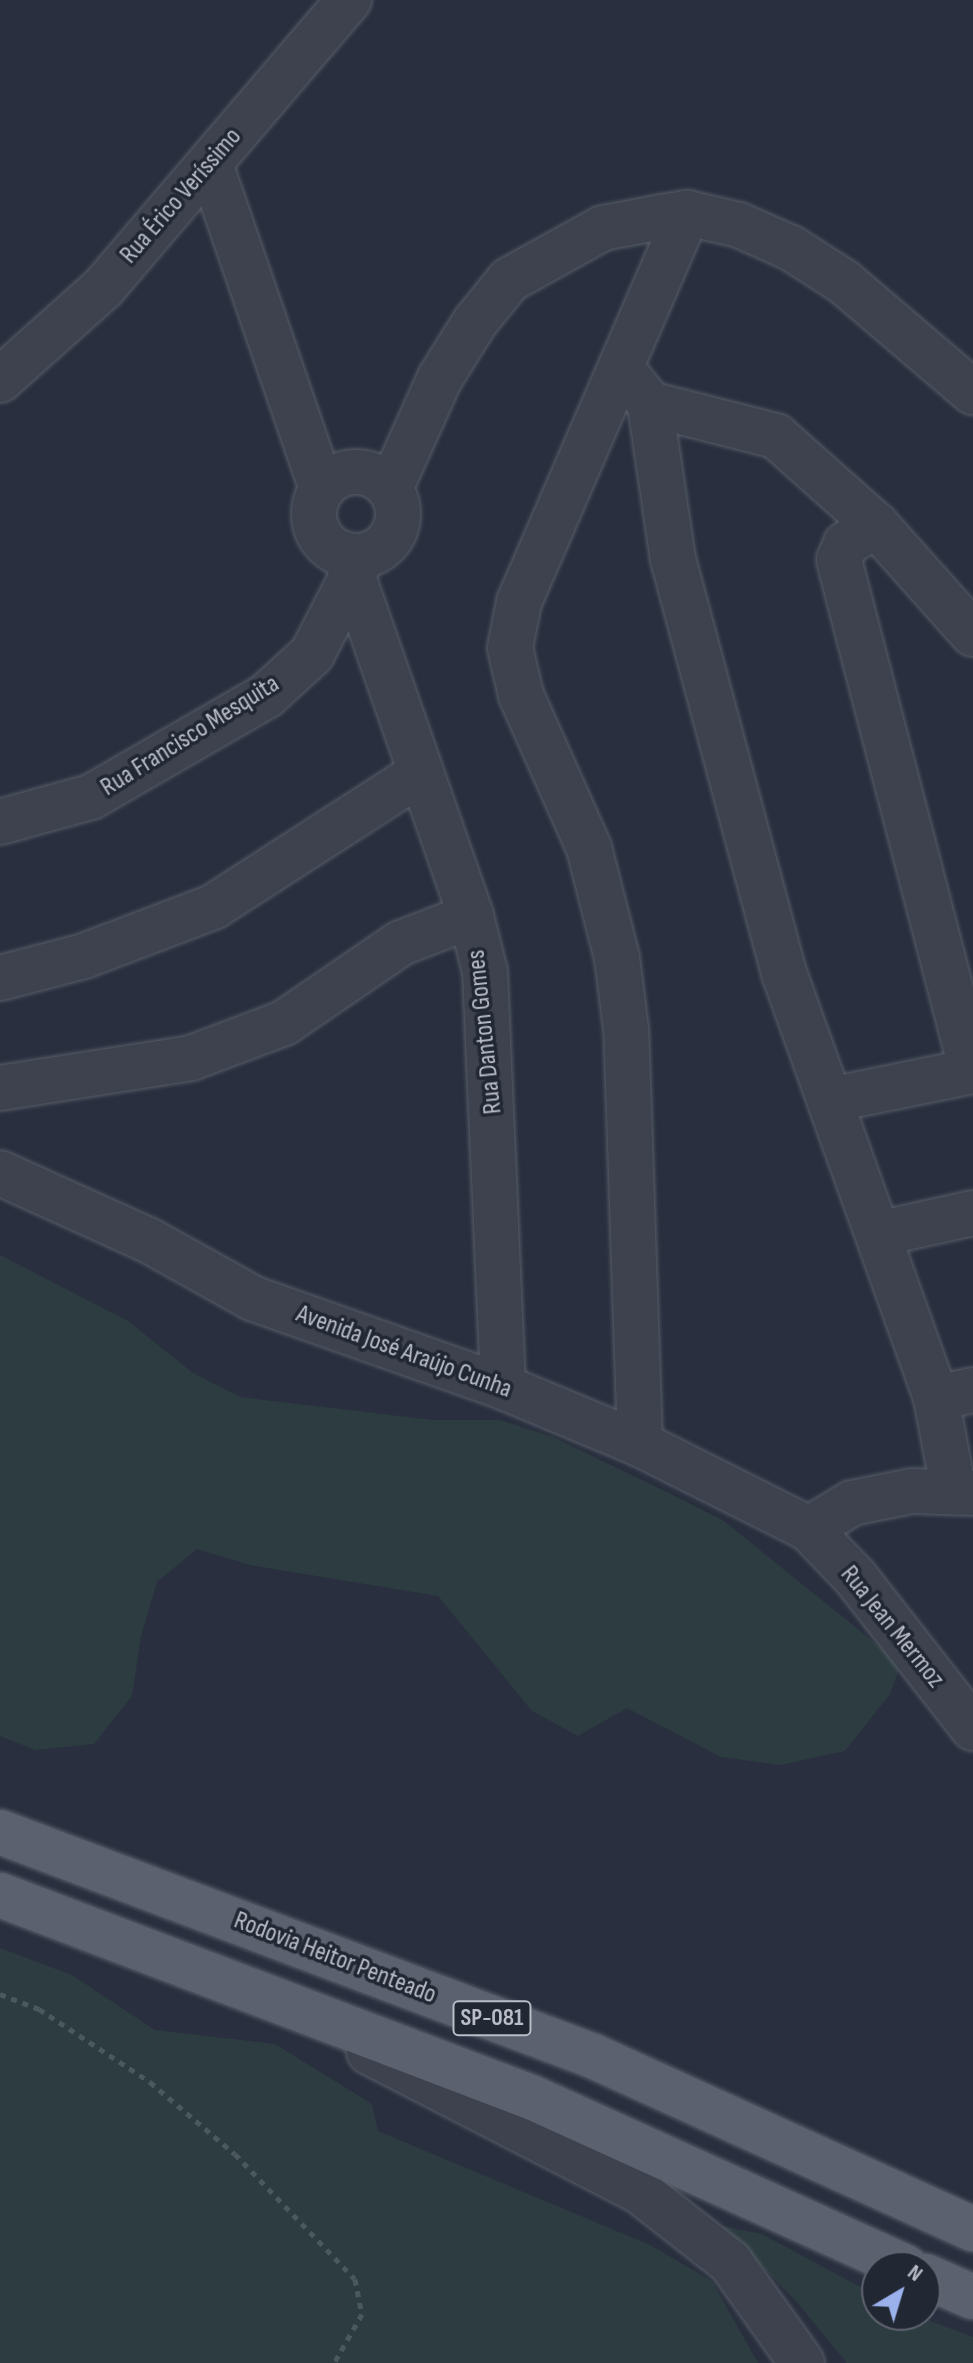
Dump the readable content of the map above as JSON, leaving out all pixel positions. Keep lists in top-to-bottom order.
{
  "streets": {
    "main road": ["Rodovia Heitor Penteado", "SP-081"],
    "street": [
      "Rua Érico Veríssimo",
      "Rua Francisco Mesquita",
      "Rua Danton Gomes",
      "Avenida José Araújo Cunha",
      "Rua Jean Mermoz"
    ]
  },
  "crossings": [
    ["Rua Francisco Mesquita", "Rua Danton Gomes"],
    ["Rua Danton Gomes", "Avenida José Araújo Cunha"],
    ["Avenida José Araújo Cunha", "Rua Jean Mermoz"]
  ],
  "north": "top right"
}
